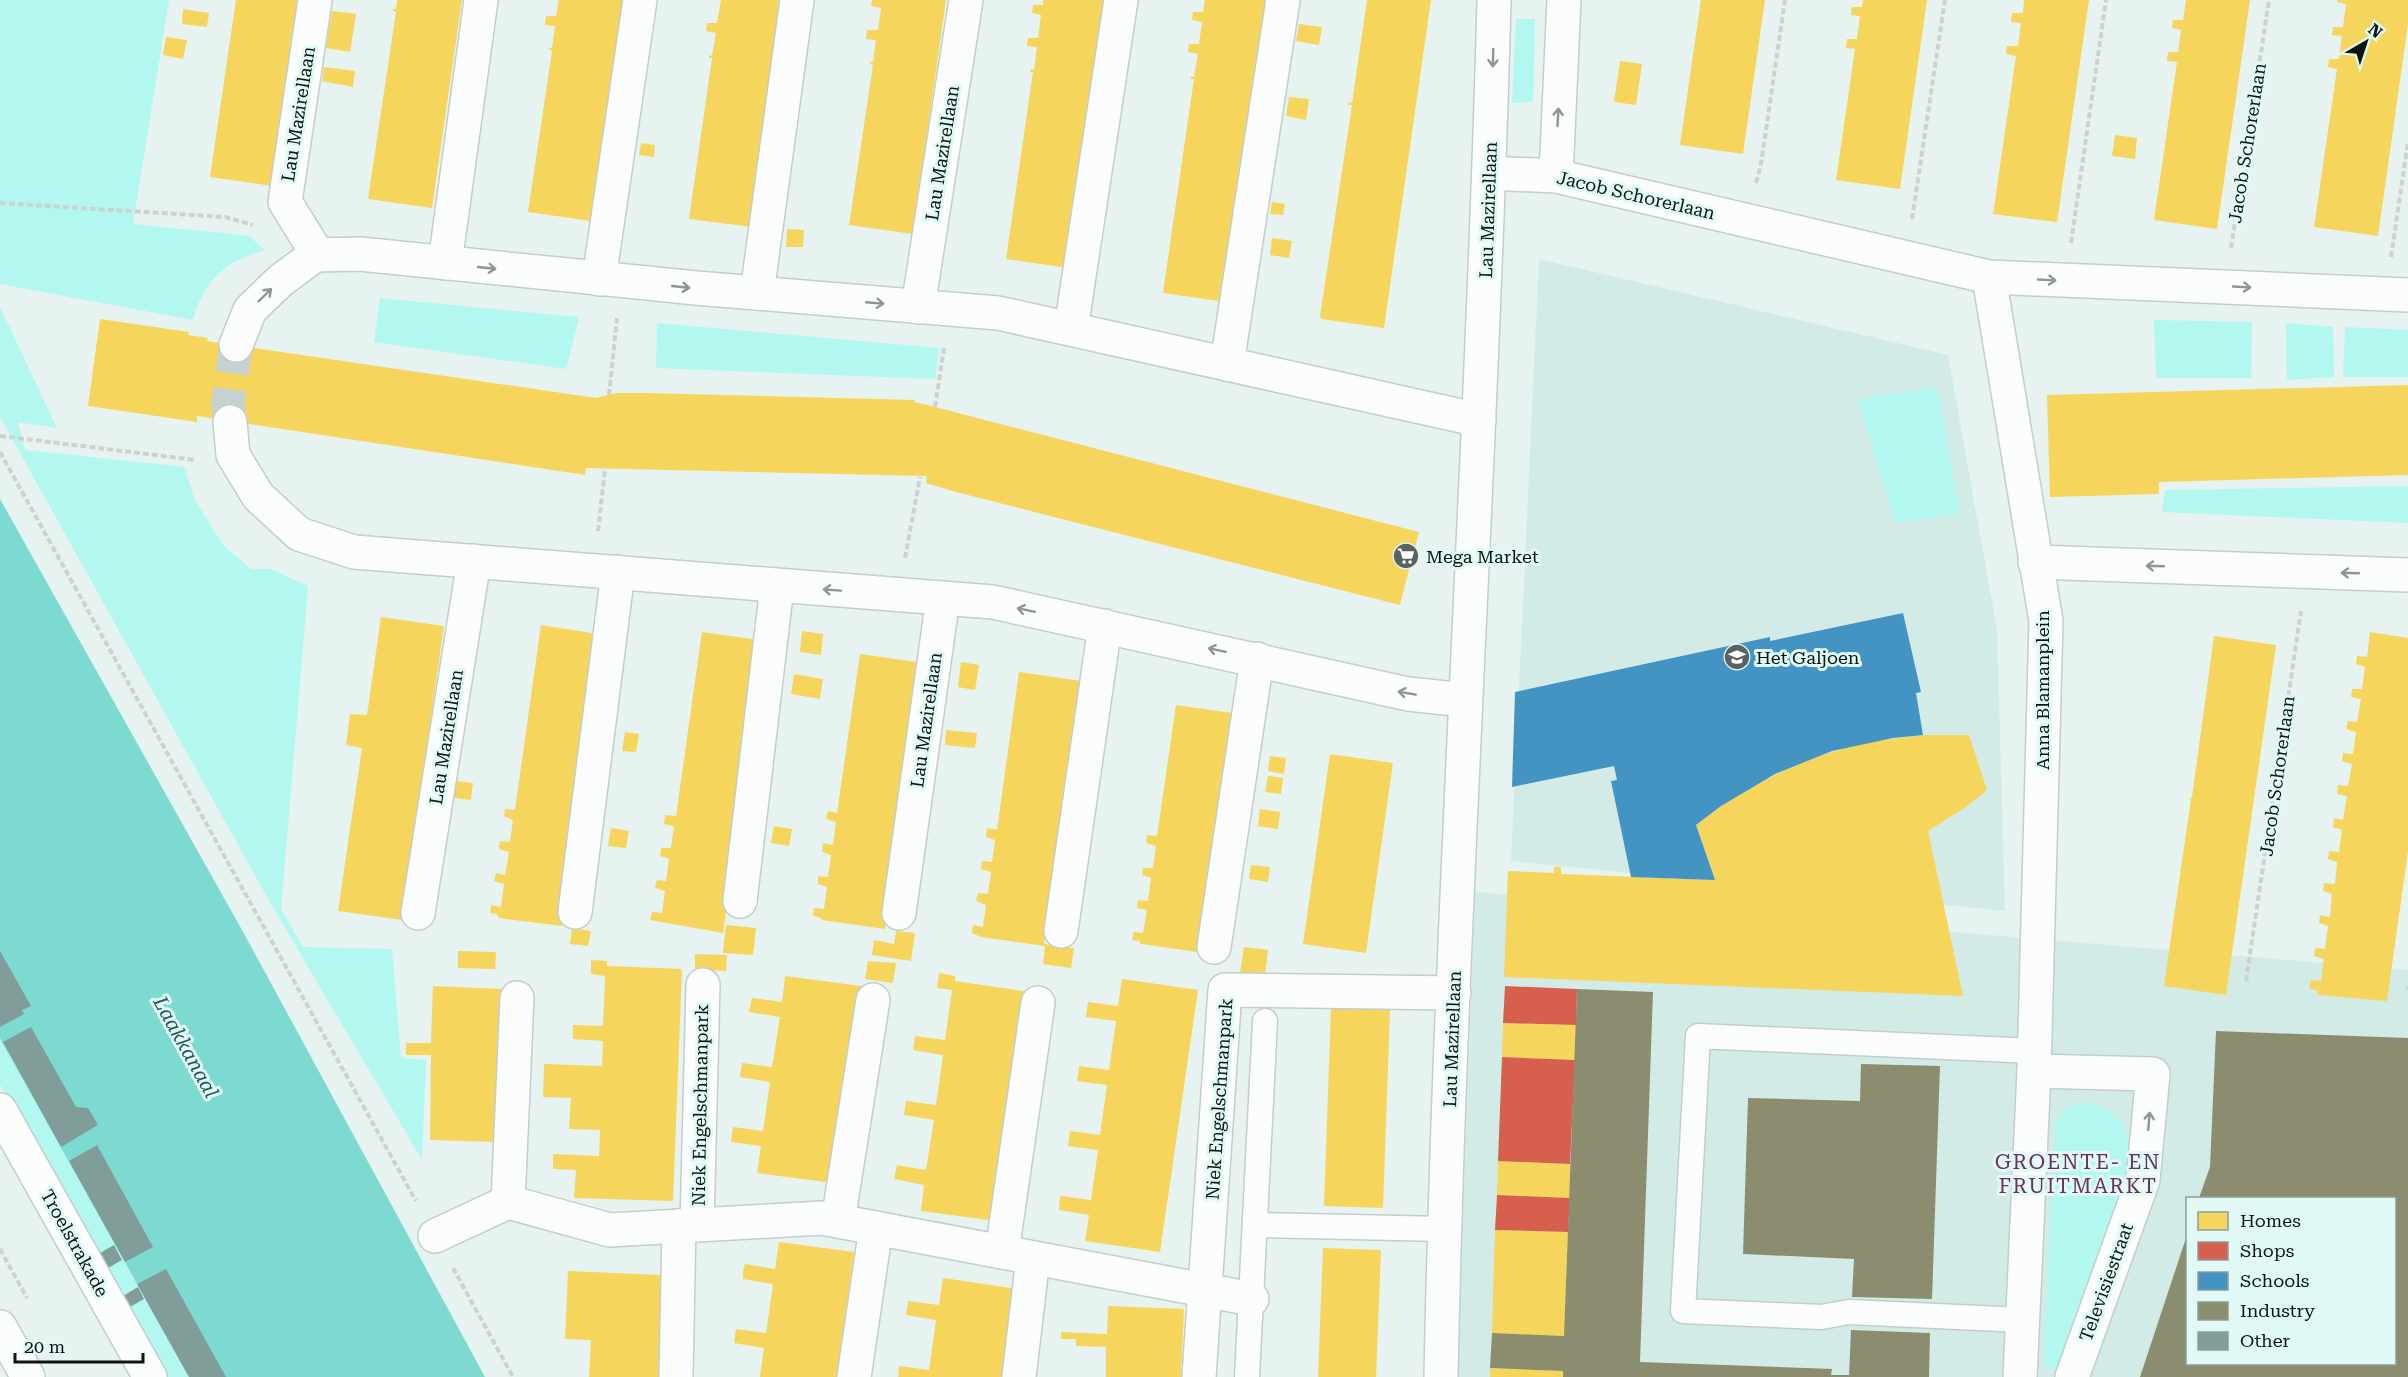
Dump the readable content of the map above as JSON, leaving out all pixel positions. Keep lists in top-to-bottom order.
{
  "streets": {
    "street": [
      "Lau Mazirellaan",
      "Jacob Schorerlaan",
      "Anna Blamanplein",
      "Niek Engelschmanpark",
      "Troelstrakade",
      "Televisiestraat"
    ]
  },
  "crossings": [
    ["Lau Mazirellaan", "Jacob Schorerlaan"],
    ["Lau Mazirellaan", "Niek Engelschmanpark"],
    ["Jacob Schorerlaan", "Anna Blamanplein"],
    ["Anna Blamanplein", "Televisiestraat"]
  ],
  "districts": ["GROENTE- EN FRUITMARKT"],
  "water": ["Laakkanaal"],
  "places": {
    "supermarket": ["Mega Market"],
    "school or university": ["Het Galjoen"]
  },
  "legend": [
    "Homes",
    "Shops",
    "Schools",
    "Industry",
    "Other"
  ],
  "scale_bar": "20 m",
  "north": "top right"
}
